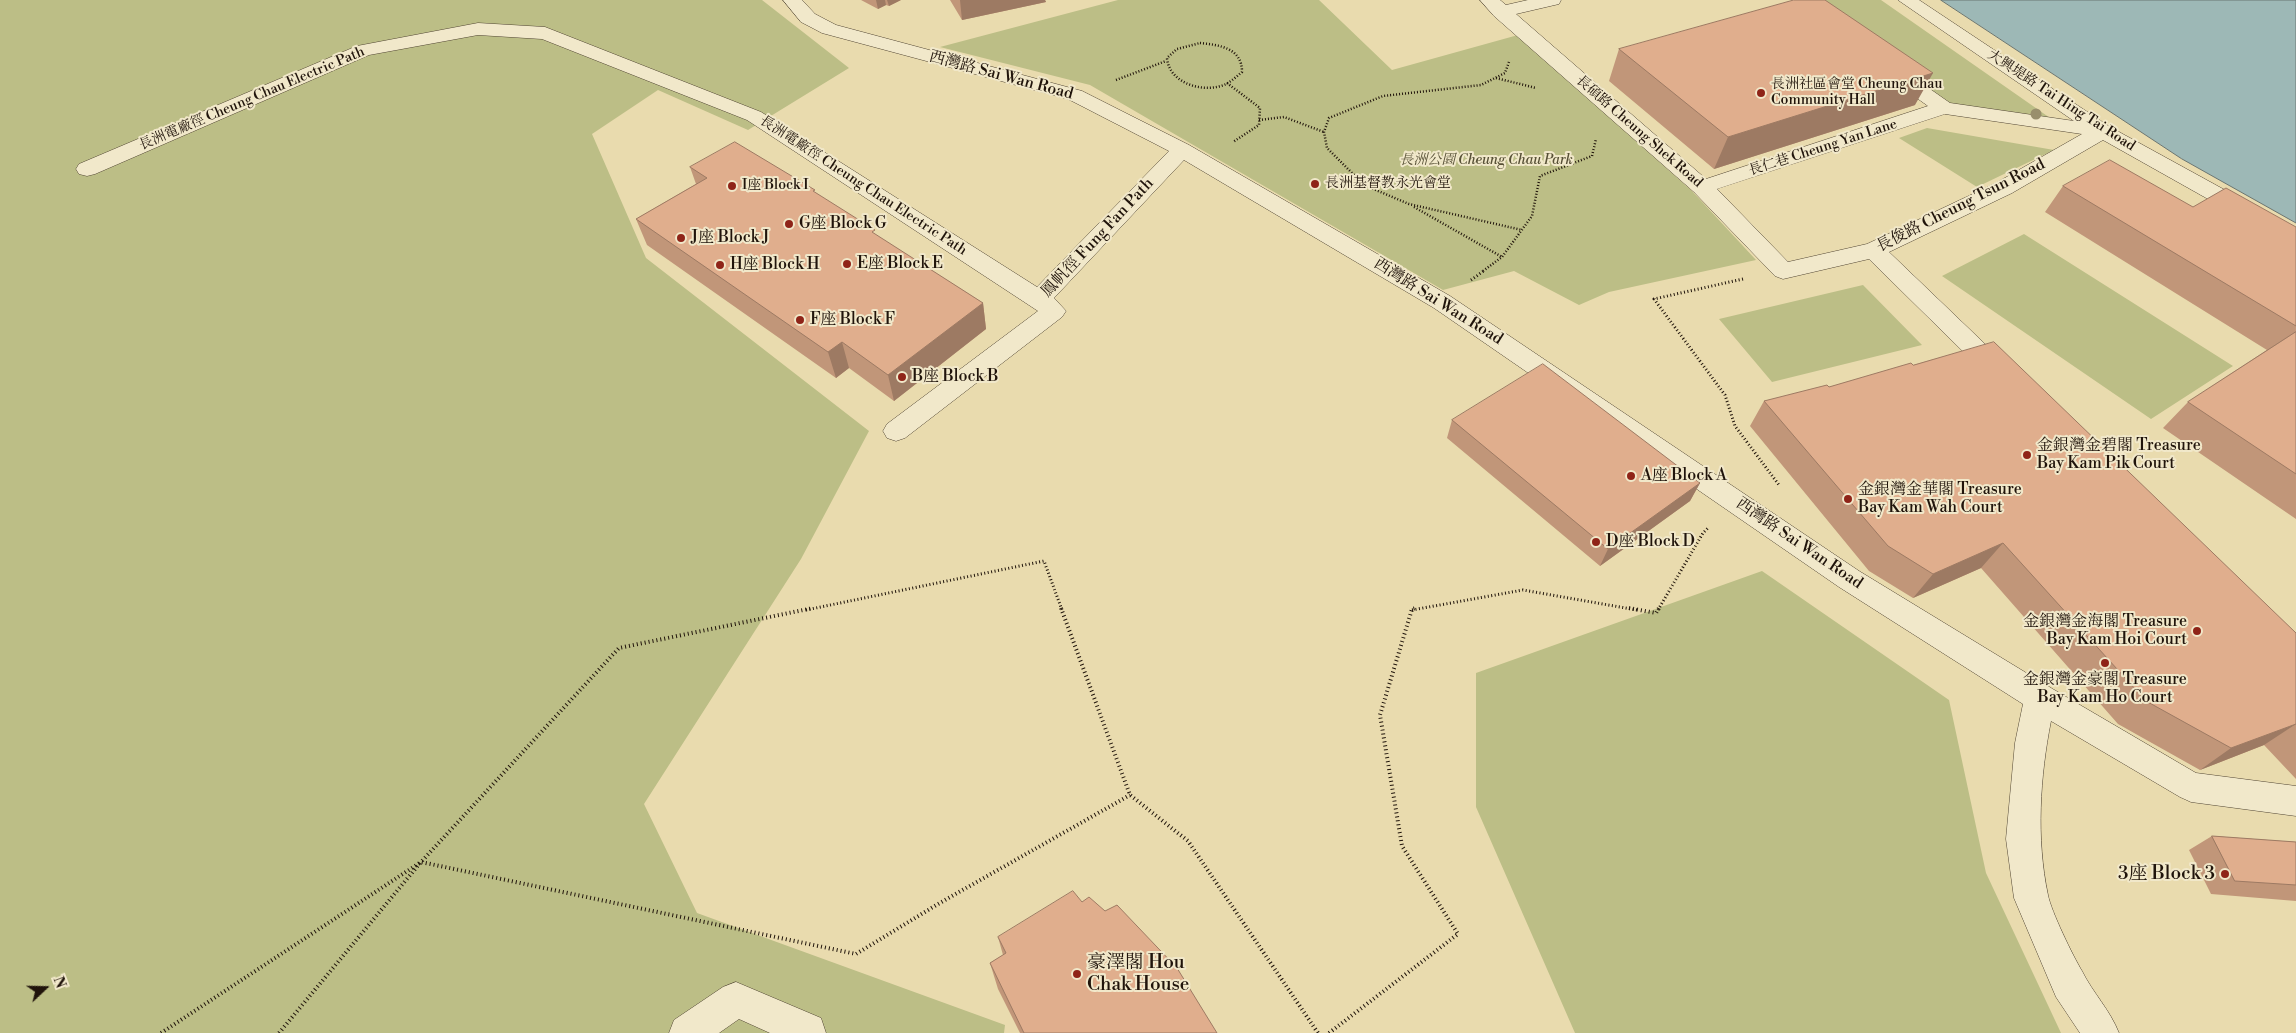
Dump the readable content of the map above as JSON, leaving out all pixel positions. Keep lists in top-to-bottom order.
{
  "streets": {
    "street": [
      "西灣路 Sai Wan Road",
      "長洲電廠徑 Cheung Chau Electric Path",
      "大興堤路 Tai Hing Tai Road",
      "長碩路 Cheung Shek Road",
      "長仁巷 Cheung Yan Lane",
      "長俊路 Cheung Tsun Road",
      "鳳帆徑 Fung Fan Path"
    ]
  },
  "crossings": [
    ["西灣路 Sai Wan Road", "鳳帆徑 Fung Fan Path"],
    ["長洲電廠徑 Cheung Chau Electric Path", "鳳帆徑 Fung Fan Path"],
    ["大興堤路 Tai Hing Tai Road", "長俊路 Cheung Tsun Road"],
    ["長碩路 Cheung Shek Road", "長仁巷 Cheung Yan Lane"],
    ["長碩路 Cheung Shek Road", "長俊路 Cheung Tsun Road"]
  ],
  "parks": ["長洲公園 Cheung Chau Park"],
  "places": [
    "長洲社區會堂 Cheung Chau Community Hall",
    "長洲基督教永光會堂",
    "I座 Block I",
    "G座 Block G",
    "J座 Block J",
    "E座 Block E",
    "H座 Block H",
    "F座 Block F",
    "B座 Block B",
    "金銀灣金碧閣 Treasure Bay Kam Pik Court",
    "A座 Block A",
    "金銀灣金華閣 Treasure Bay Kam Wah Court",
    "D座 Block D",
    "金銀灣金海閣 Treasure Bay Kam Hoi Court",
    "金銀灣金豪閣 Treasure Bay Kam Ho Court",
    "3座 Block 3",
    "豪澤閣 Hou Chak House"
  ],
  "north": "right"
}
